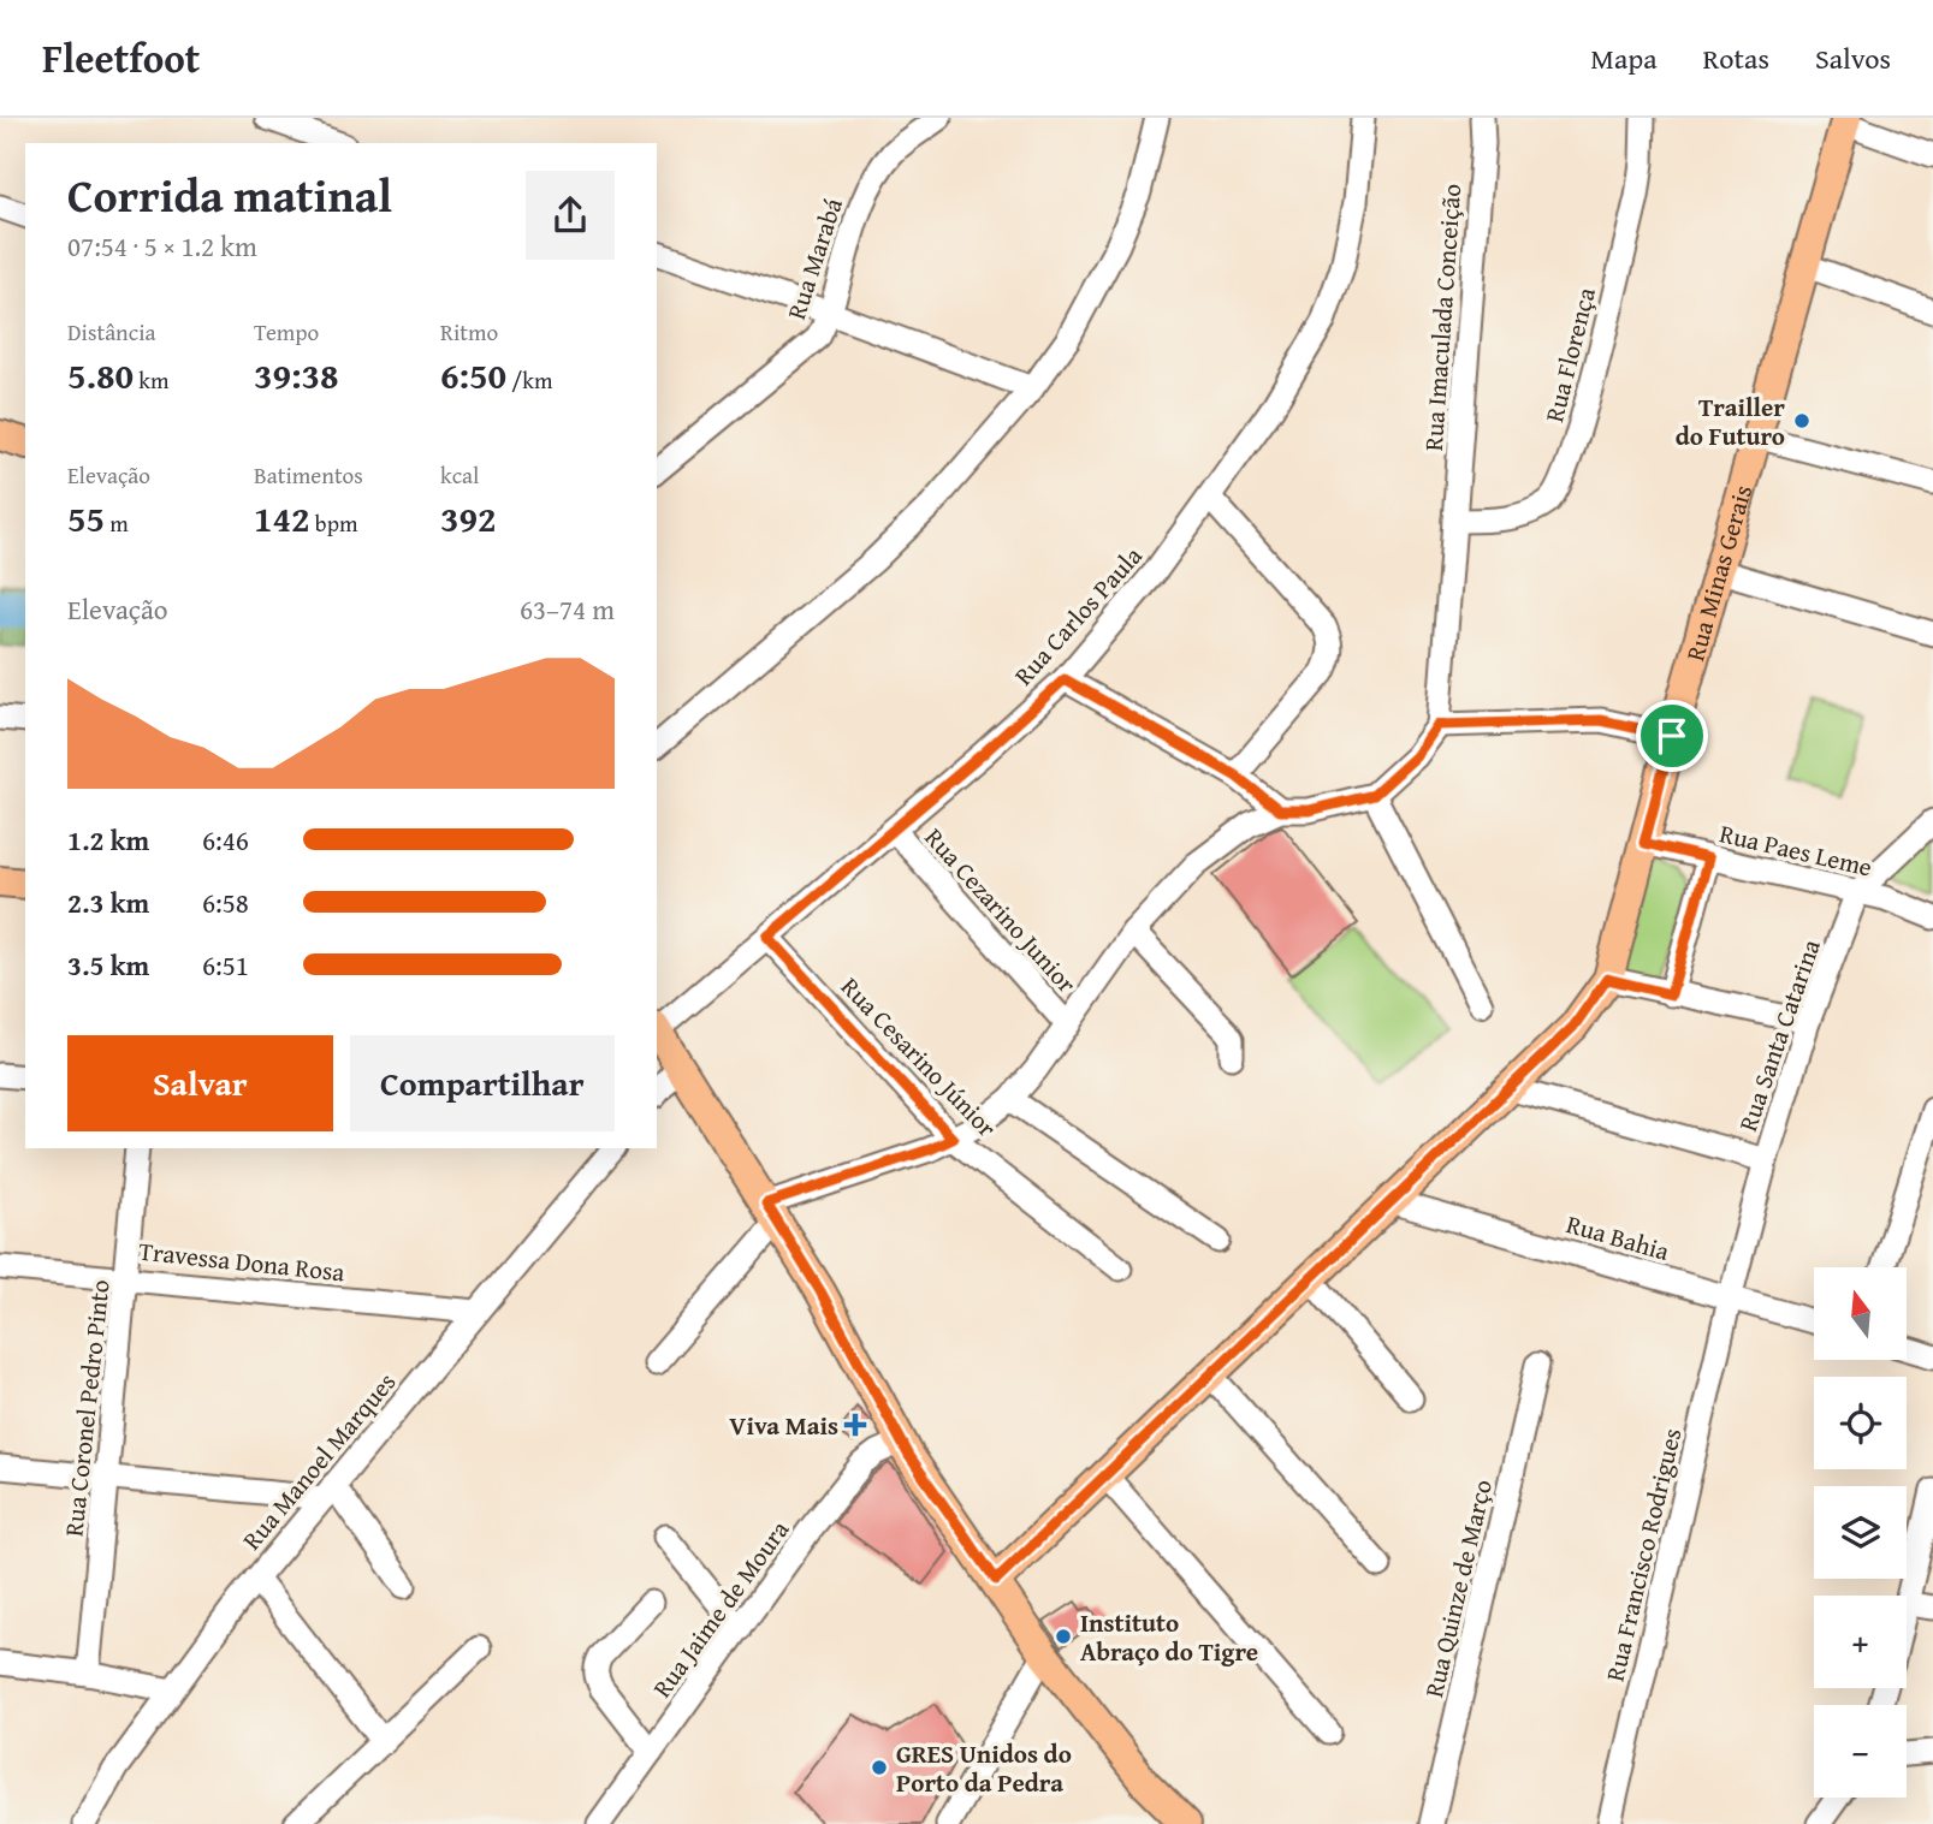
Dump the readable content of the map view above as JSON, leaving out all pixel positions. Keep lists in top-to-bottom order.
{
  "streets": {
    "main road": ["Rua Minas Gerais"],
    "street": [
      "Rua Marabá",
      "Rua Imaculada Conceição",
      "Rua Florença",
      "Rua Carlos Paula",
      "Rua Paes Leme",
      "Rua Cezarino Junior",
      "Rua Santa Catarina",
      "Rua Cesarino Júnior",
      "Rua Bahia",
      "Travessa Dona Rosa",
      "Rua Coronel Pedro Pinto",
      "Rua Manoel Marques",
      "Rua Francisco Rodrigues",
      "Rua Quinze de Março",
      "Rua Jaime de Moura"
    ]
  },
  "crossings": [
    ["Rua Imaculada Conceição", "Rua Florença"],
    ["Rua Minas Gerais", "Rua Paes Leme"],
    ["Rua Minas Gerais", "Rua Bahia"],
    ["Rua Carlos Paula", "Rua Cezarino Junior"],
    ["Rua Carlos Paula", "Rua Cesarino Júnior"],
    ["Rua Paes Leme", "Rua Santa Catarina"],
    ["Rua Santa Catarina", "Rua Bahia"],
    ["Rua Santa Catarina", "Rua Francisco Rodrigues"],
    ["Rua Bahia", "Rua Francisco Rodrigues"],
    ["Travessa Dona Rosa", "Rua Coronel Pedro Pinto"],
    ["Travessa Dona Rosa", "Rua Manoel Marques"]
  ],
  "places": {
    "other": ["Trailler do Futuro", "Instituto Abraço do Tigre", "GRES Unidos do Porto da Pedra"],
    "health": ["Viva Mais"]
  },
  "north": "top",
  "page": {
    "header": "Fleetfoot",
    "nav": ["Mapa", "Rotas", "Salvos"],
    "heading": ["Corrida matinal", "07:54 · 5 × 1.2 km"],
    "stats": [
      ["Distância", "5.80 km"],
      ["Tempo", "39:38"],
      ["Ritmo", "6:50 /km"],
      ["Elevação", "55 m"],
      ["Batimentos", "142 bpm"],
      ["kcal", "392"]
    ],
    "chart": ["Elevação", "63–74 m"],
    "list": [
      {
        "name": "1.2 km",
        "note": "6:46"
      },
      {
        "name": "2.3 km",
        "note": "6:58"
      },
      {
        "name": "3.5 km",
        "note": "6:51"
      }
    ],
    "buttons": ["Salvar", "Compartilhar"],
    "map_buttons": ["+", "−"]
  }
}
